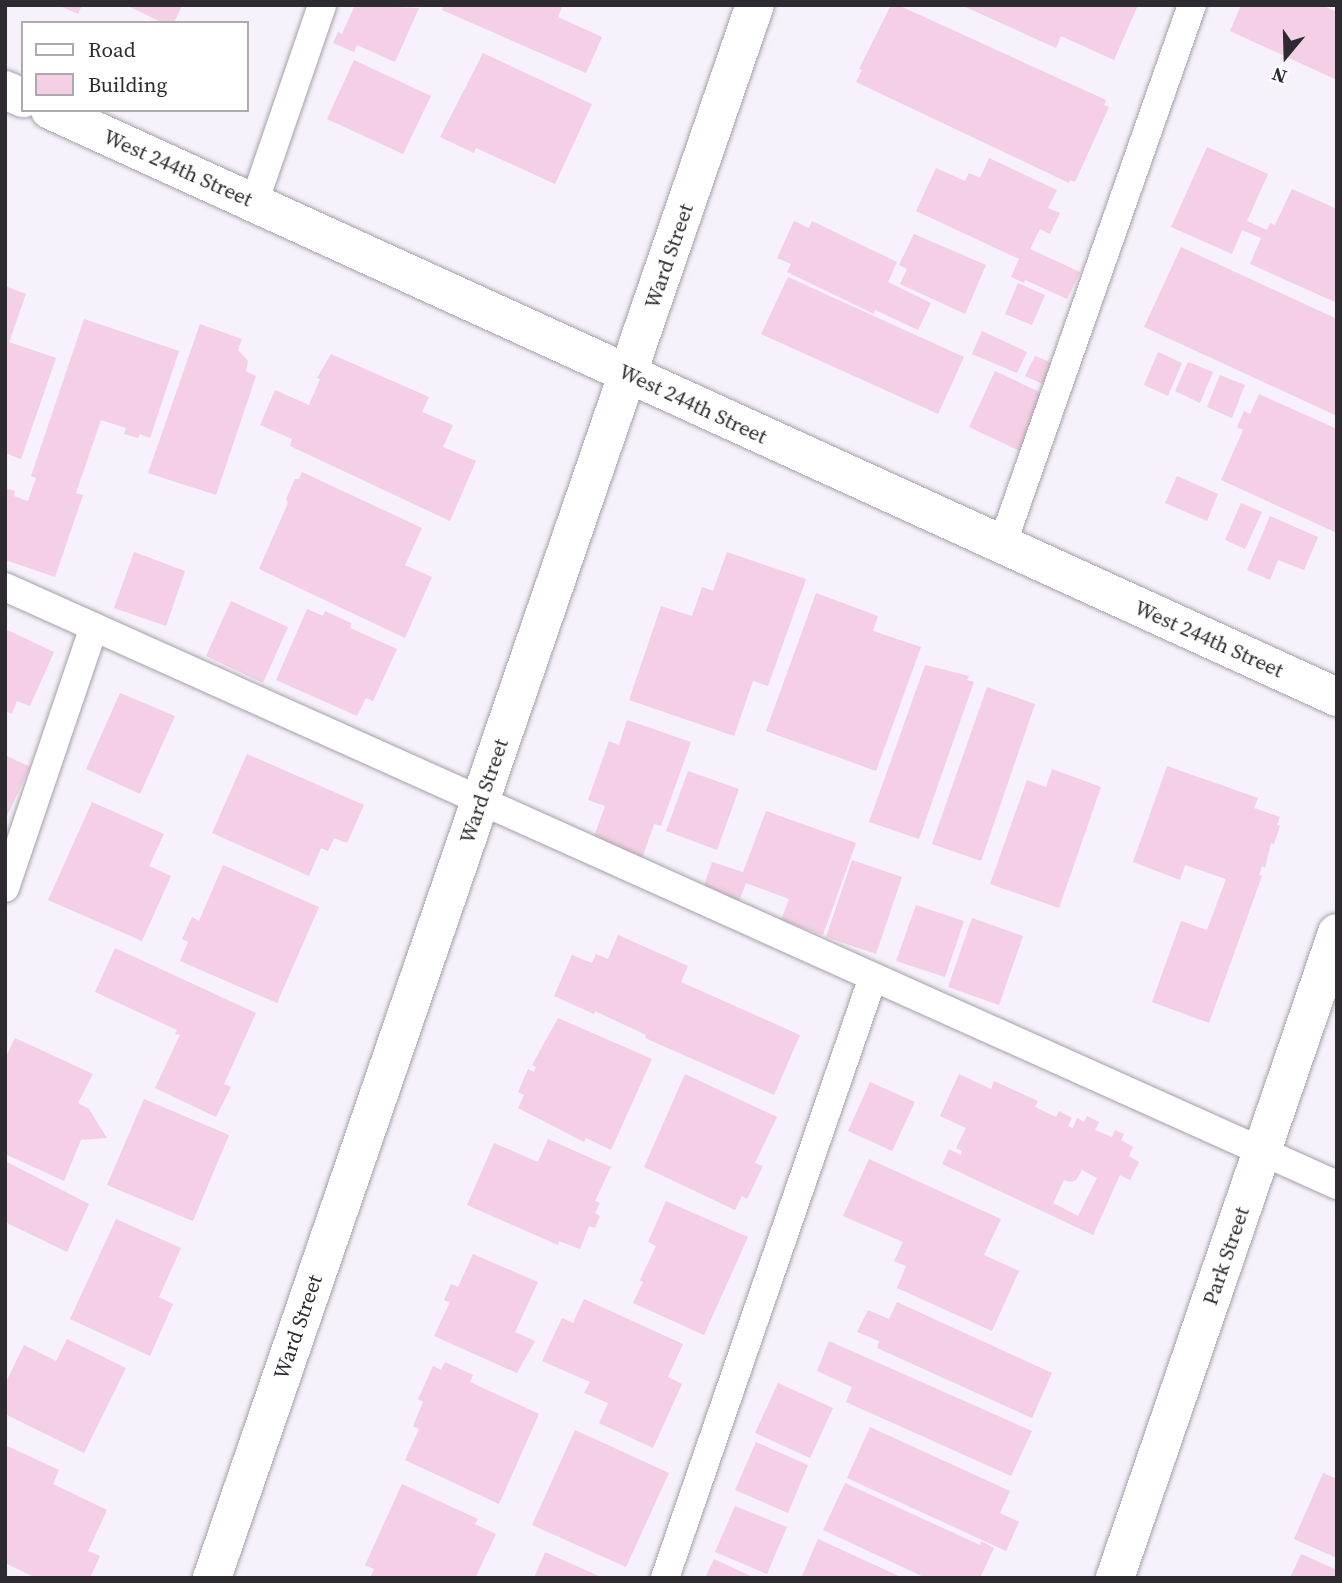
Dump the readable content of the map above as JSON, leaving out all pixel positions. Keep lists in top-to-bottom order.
{
  "streets": {
    "street": ["West 244th Street", "Ward Street", "Park Street"]
  },
  "crossings": [
    ["West 244th Street", "Ward Street"]
  ],
  "legend": ["Road", "Building"],
  "north": "bottom"
}
